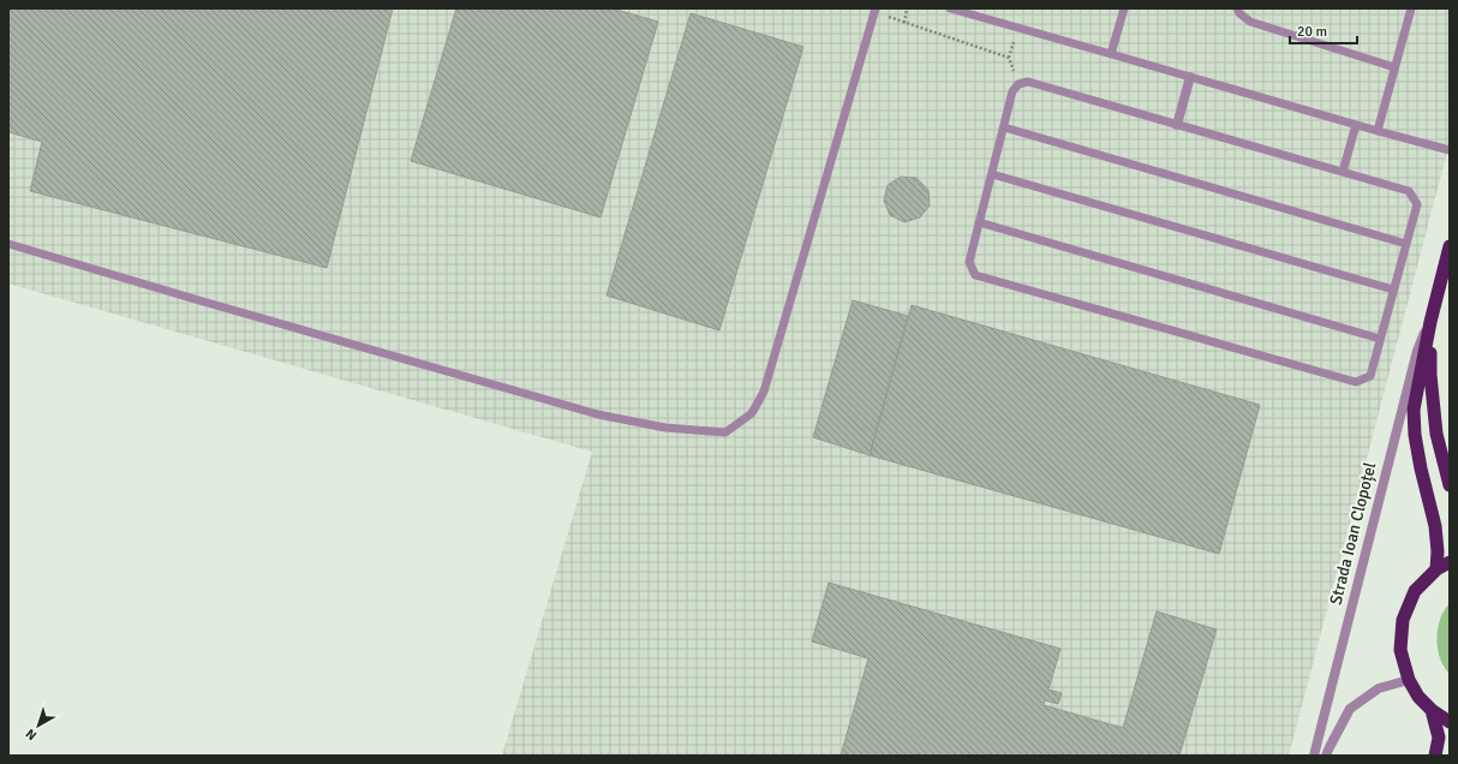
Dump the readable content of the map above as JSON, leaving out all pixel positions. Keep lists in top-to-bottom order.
{
  "streets": {
    "highway": ["Strada Ioan Clopoțel"]
  },
  "scale_bar": "20 m",
  "north": "bottom left"
}
